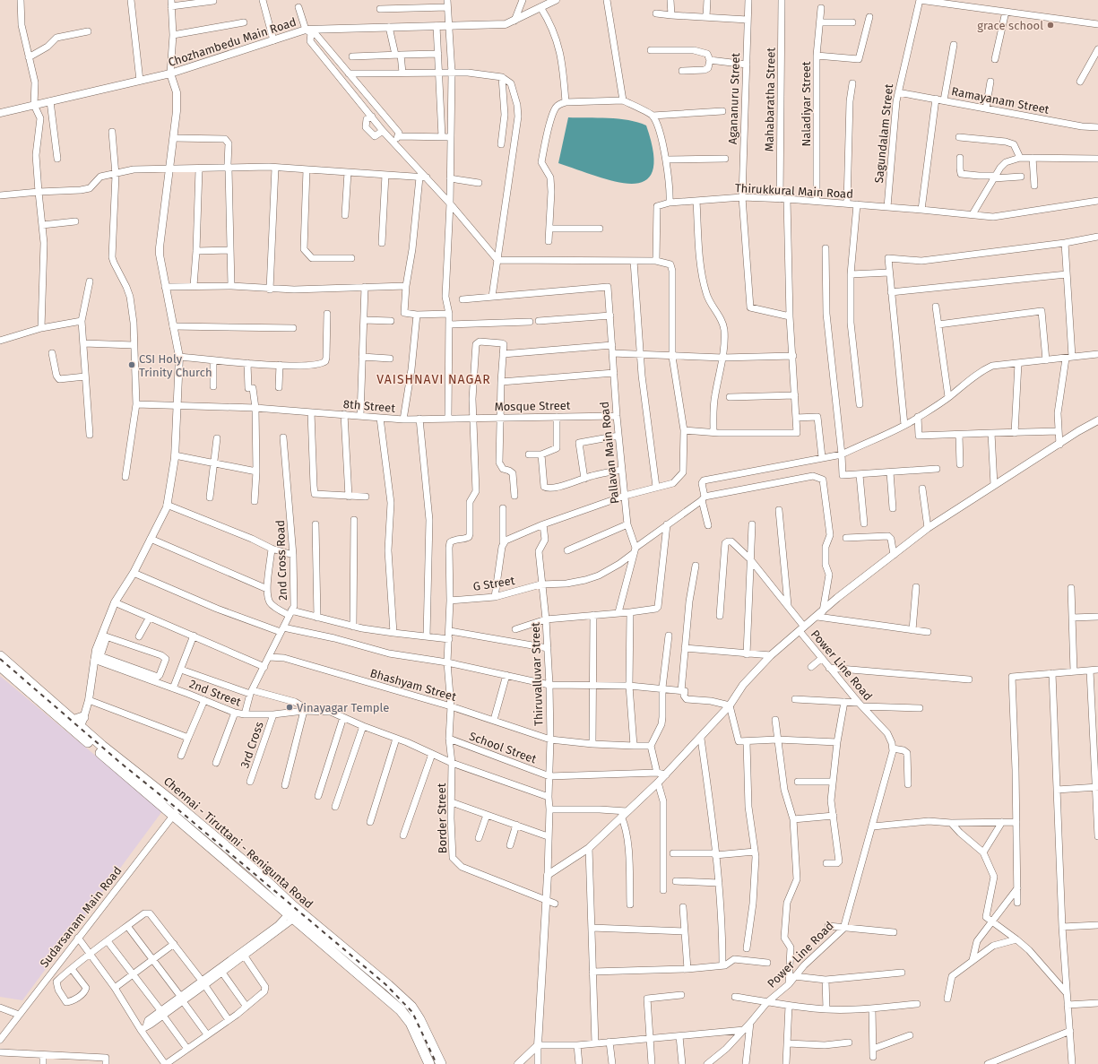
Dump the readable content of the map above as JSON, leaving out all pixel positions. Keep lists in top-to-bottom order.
{
  "streets": {
    "highway": ["Chennai - Tiruttani - Renigunta Road"],
    "street": [
      "Chozhambedu Main Road",
      "Agananuru Street",
      "Mahabaratha Street",
      "Ramayanam Street",
      "Naladiyar Street",
      "Sagundalam Street",
      "Thirukkural Main Road",
      "8th Street",
      "Mosque Street",
      "Pallavan Main Road",
      "2nd Cross Road",
      "G Street",
      "Power Line Road",
      "Thiruvalluvar Street",
      "Bhashyam Street",
      "2nd Street",
      "3rd Cross",
      "School Street",
      "Border Street",
      "Sudarsanam Main Road"
    ]
  },
  "crossings": [
    ["Agananuru Street", "Thirukkural Main Road"],
    ["Mahabaratha Street", "Thirukkural Main Road"],
    ["Ramayanam Street", "Sagundalam Street"],
    ["Naladiyar Street", "Thirukkural Main Road"],
    ["Sagundalam Street", "Thirukkural Main Road"],
    ["8th Street", "Mosque Street"],
    ["Mosque Street", "Pallavan Main Road"],
    ["Mosque Street", "Border Street"],
    ["Pallavan Main Road", "G Street"],
    ["2nd Cross Road", "Bhashyam Street"],
    ["2nd Cross Road", "2nd Street"],
    ["G Street", "Thiruvalluvar Street"],
    ["G Street", "Border Street"],
    ["Thiruvalluvar Street", "Bhashyam Street"],
    ["Thiruvalluvar Street", "2nd Street"],
    ["Thiruvalluvar Street", "School Street"],
    ["Bhashyam Street", "Border Street"],
    ["2nd Street", "3rd Cross"],
    ["2nd Street", "Border Street"],
    ["School Street", "Border Street"],
    ["Chennai - Tiruttani - Renigunta Road", "Sudarsanam Main Road"]
  ],
  "districts": ["VAISHNAVI NAGAR"],
  "places": ["grace school", "CSI Holy Trinity Church", "Vinayagar Temple"]
}
